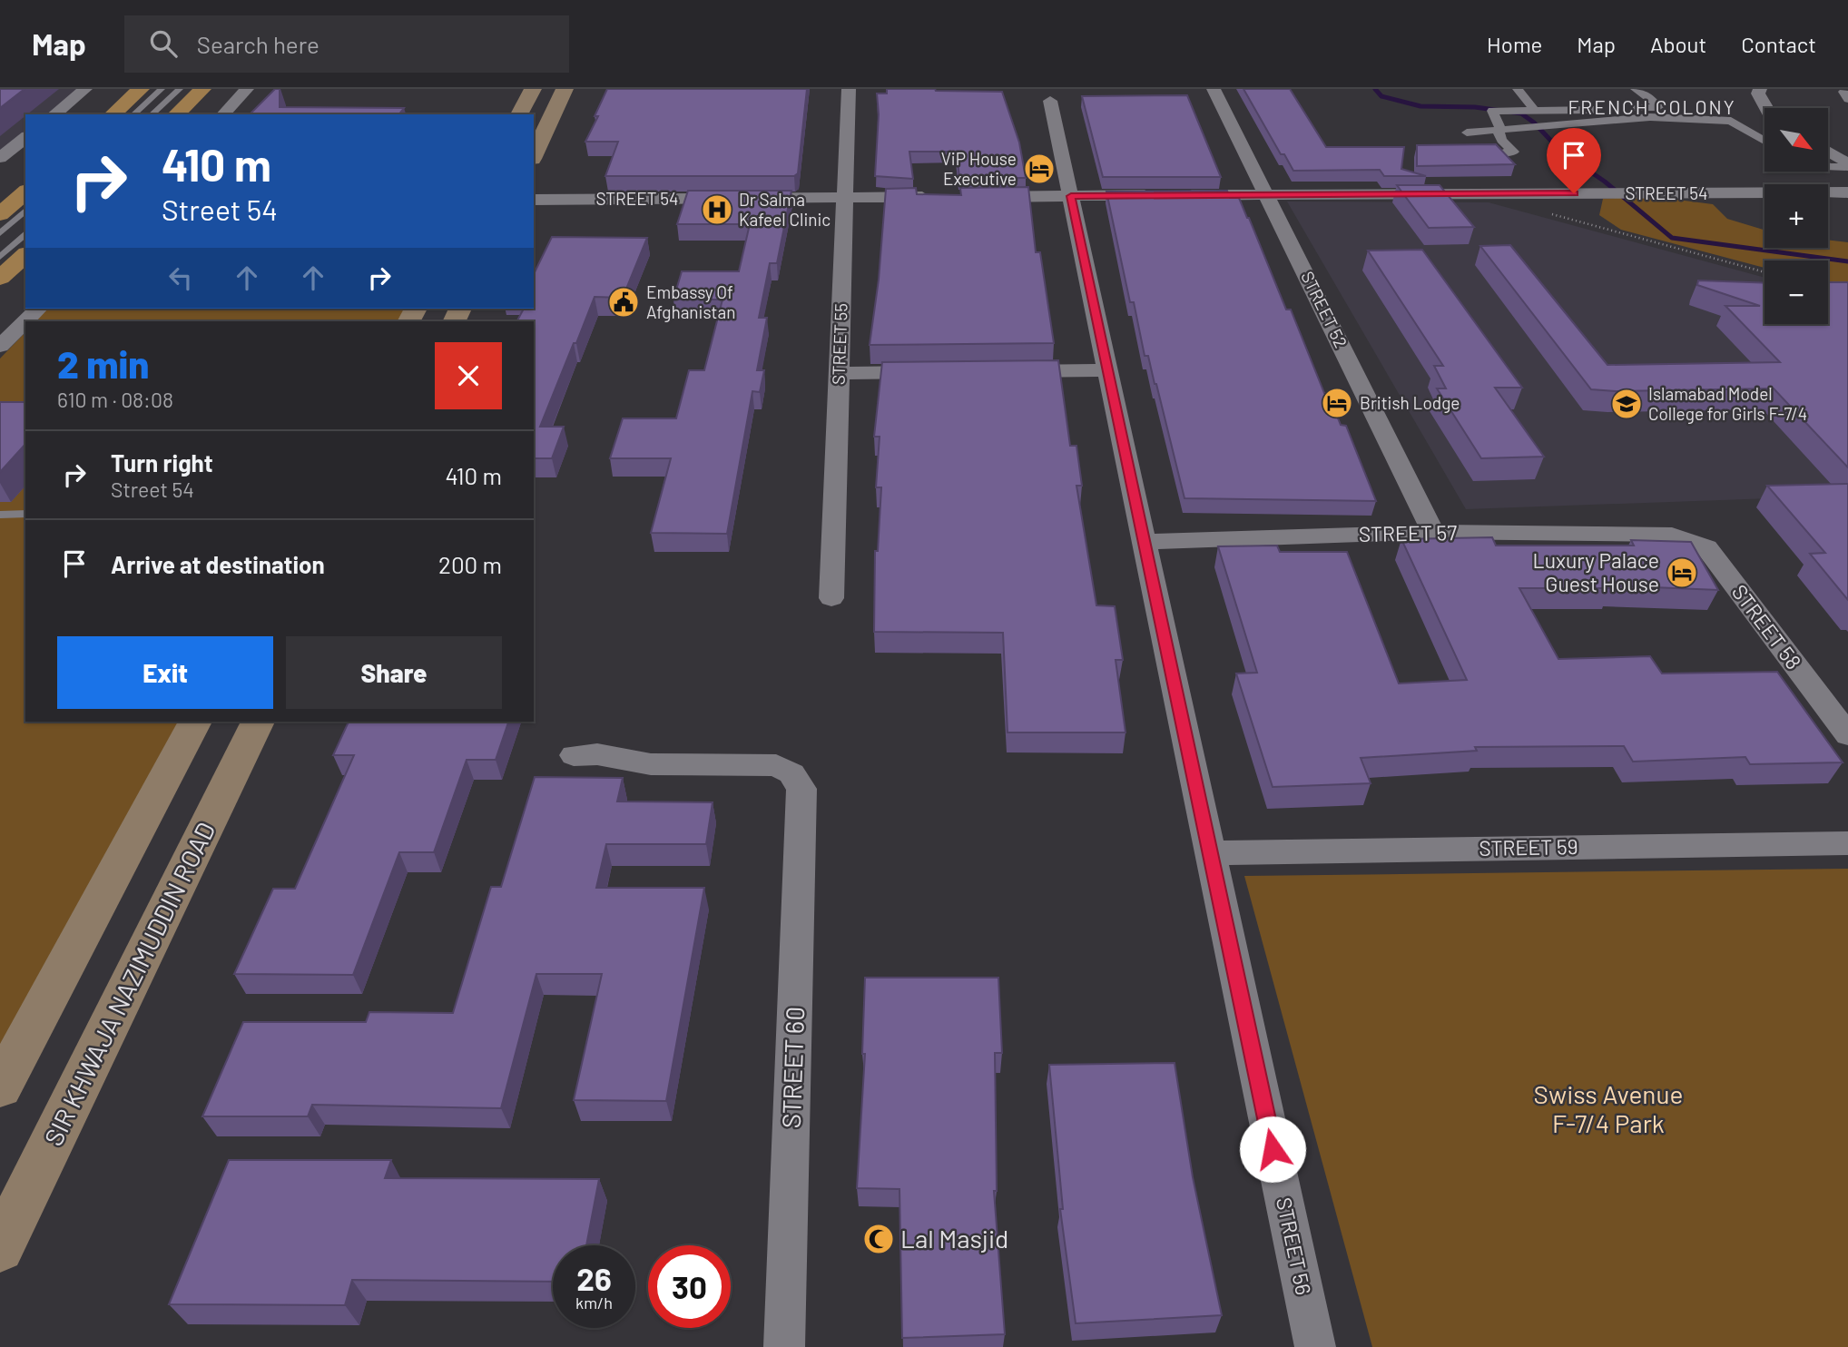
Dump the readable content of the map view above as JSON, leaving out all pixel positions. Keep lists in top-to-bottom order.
{
  "streets": {
    "main road": ["SIR KHWAJA NAZIMUDDIN ROAD"],
    "street": [
      "STREET 54",
      "STREET 52",
      "STREET 55",
      "STREET 57",
      "STREET 58",
      "STREET 59",
      "STREET 60",
      "STREET 56"
    ]
  },
  "crossings": [
    ["STREET 54", "STREET 52"],
    ["STREET 54", "STREET 55"],
    ["STREET 54", "STREET 56"],
    ["STREET 52", "STREET 57"],
    ["STREET 57", "STREET 58"],
    ["STREET 57", "STREET 56"],
    ["STREET 59", "STREET 56"]
  ],
  "districts": ["FRENCH COLONY"],
  "parks": ["Swiss Avenue F-7/4 Park"],
  "places": {
    "hotel": ["ViP House Executive", "British Lodge", "Luxury Palace Guest House"],
    "hospital": ["Dr Salma Kafeel Clinic"],
    "public building": ["Embassy Of Afghanistan"],
    "school or university": ["Islamabad Model College for Girls F-7/4"],
    "mosque": ["Lal Masjid"]
  },
  "north": "bottom right",
  "page": {
    "header": "Map",
    "search": "Search here",
    "nav": [
      "Home",
      "Map",
      "About",
      "Contact"
    ],
    "map_buttons": ["+", "−"],
    "turn": ["410 m", "Street 54"],
    "heading": ["2 min", "610 m · 08:08"],
    "list": [
      {
        "name": "Turn right",
        "note": "Street 54",
        "value": "410 m"
      },
      {
        "name": "Arrive at destination",
        "value": "200 m"
      }
    ],
    "buttons": ["Exit", "Share"],
    "speed": "26 km/h",
    "limit": "30"
  }
}
